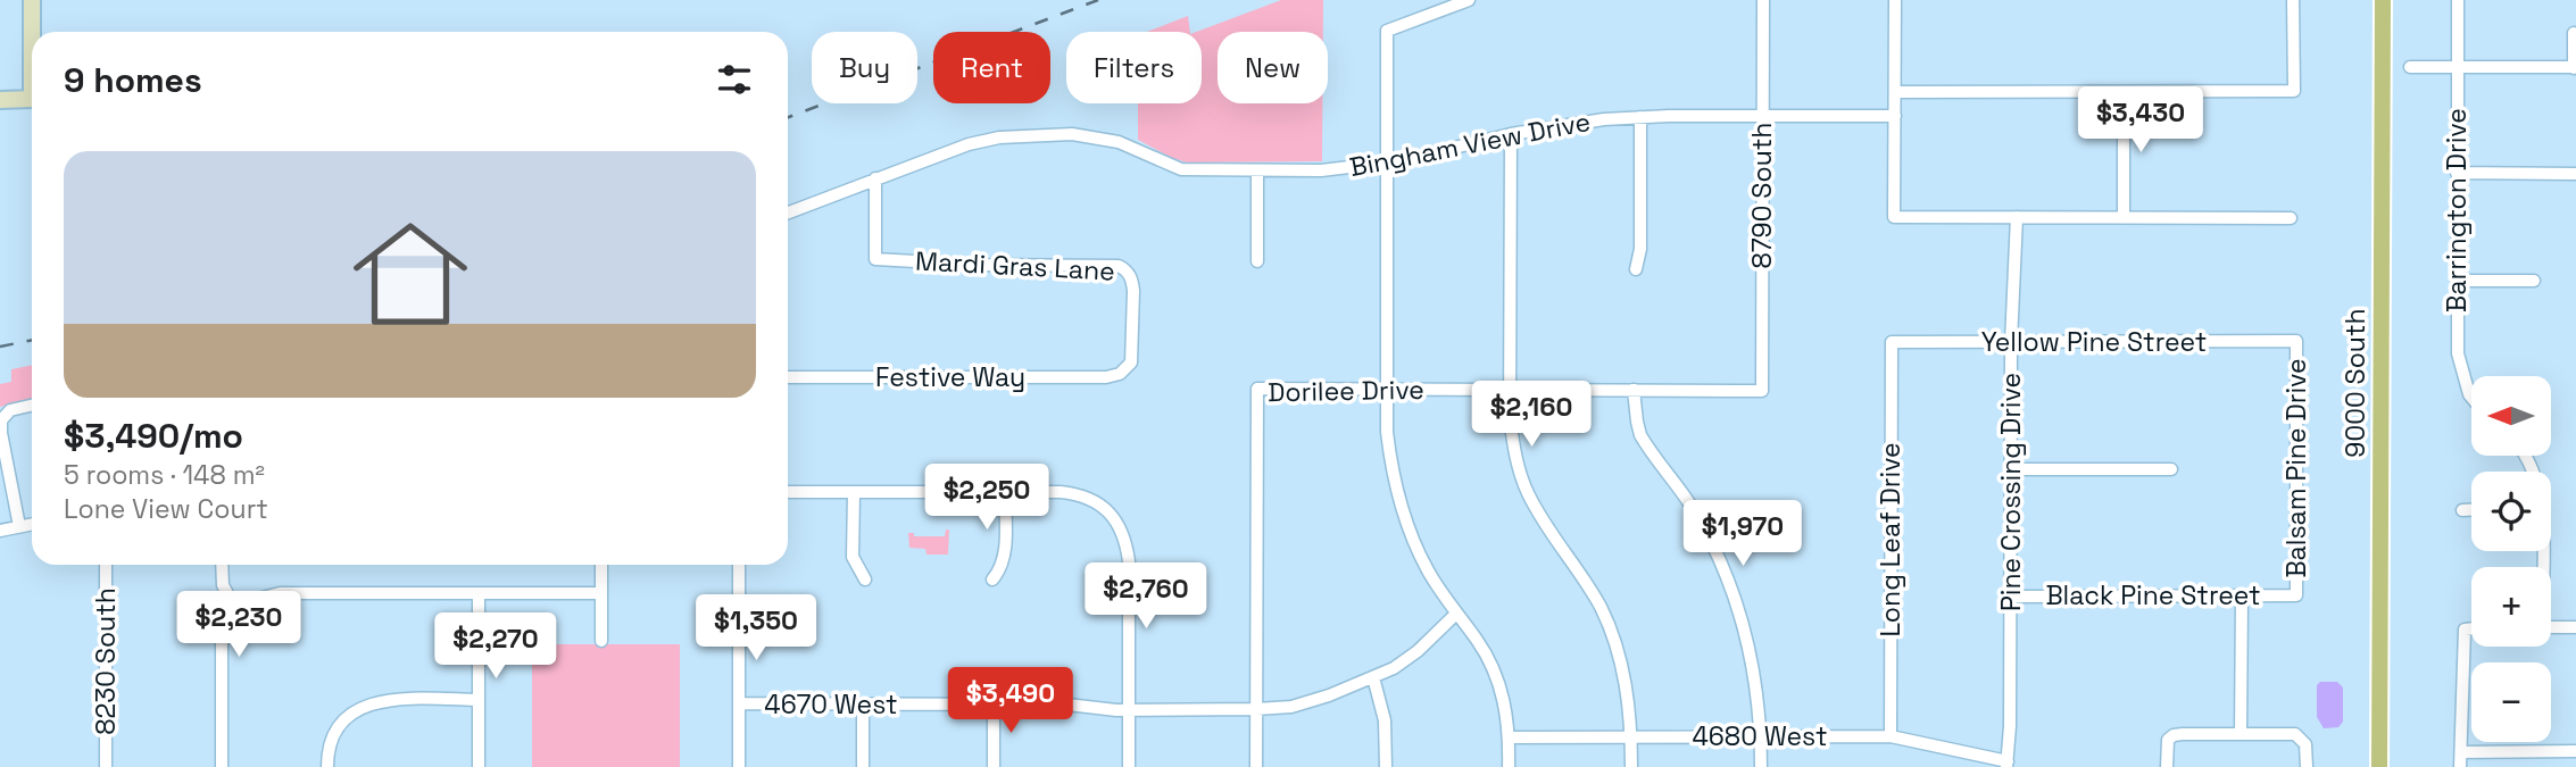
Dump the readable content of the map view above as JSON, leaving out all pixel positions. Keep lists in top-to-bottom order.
{
  "streets": {
    "main road": ["9000 South"],
    "street": [
      "Bingham View Drive",
      "8790 South",
      "Barrington Drive",
      "Mardi Gras Lane",
      "Yellow Pine Street",
      "Festive Way",
      "Dorilee Drive",
      "Balsam Pine Drive",
      "Pine Crossing Drive",
      "Long Leaf Drive",
      "Black Pine Street",
      "8230 South",
      "4670 West",
      "4680 West"
    ]
  },
  "crossings": [
    ["Bingham View Drive", "8790 South"],
    ["Bingham View Drive", "Mardi Gras Lane"],
    ["8790 South", "Dorilee Drive"],
    ["Mardi Gras Lane", "Festive Way"],
    ["Yellow Pine Street", "Balsam Pine Drive"],
    ["Yellow Pine Street", "Pine Crossing Drive"],
    ["Yellow Pine Street", "Long Leaf Drive"],
    ["Dorilee Drive", "4670 West"],
    ["Balsam Pine Drive", "Black Pine Street"],
    ["Pine Crossing Drive", "Black Pine Street"],
    ["Pine Crossing Drive", "4680 West"],
    ["Long Leaf Drive", "4680 West"]
  ],
  "north": "left",
  "page": {
    "chip": [
      "Buy",
      "Rent",
      "Filters",
      "New"
    ],
    "heading": "9 homes",
    "price": [
      "$3,430",
      "$2,160",
      "$2,250",
      "$1,970",
      "$2,760",
      "$2,230",
      "$1,350",
      "$2,270",
      "$3,490"
    ],
    "list": [
      {
        "name": "$3,490/mo",
        "note": "5 rooms · 148 m² · Lone View Court"
      }
    ],
    "map_buttons": ["+", "−"]
  }
}
